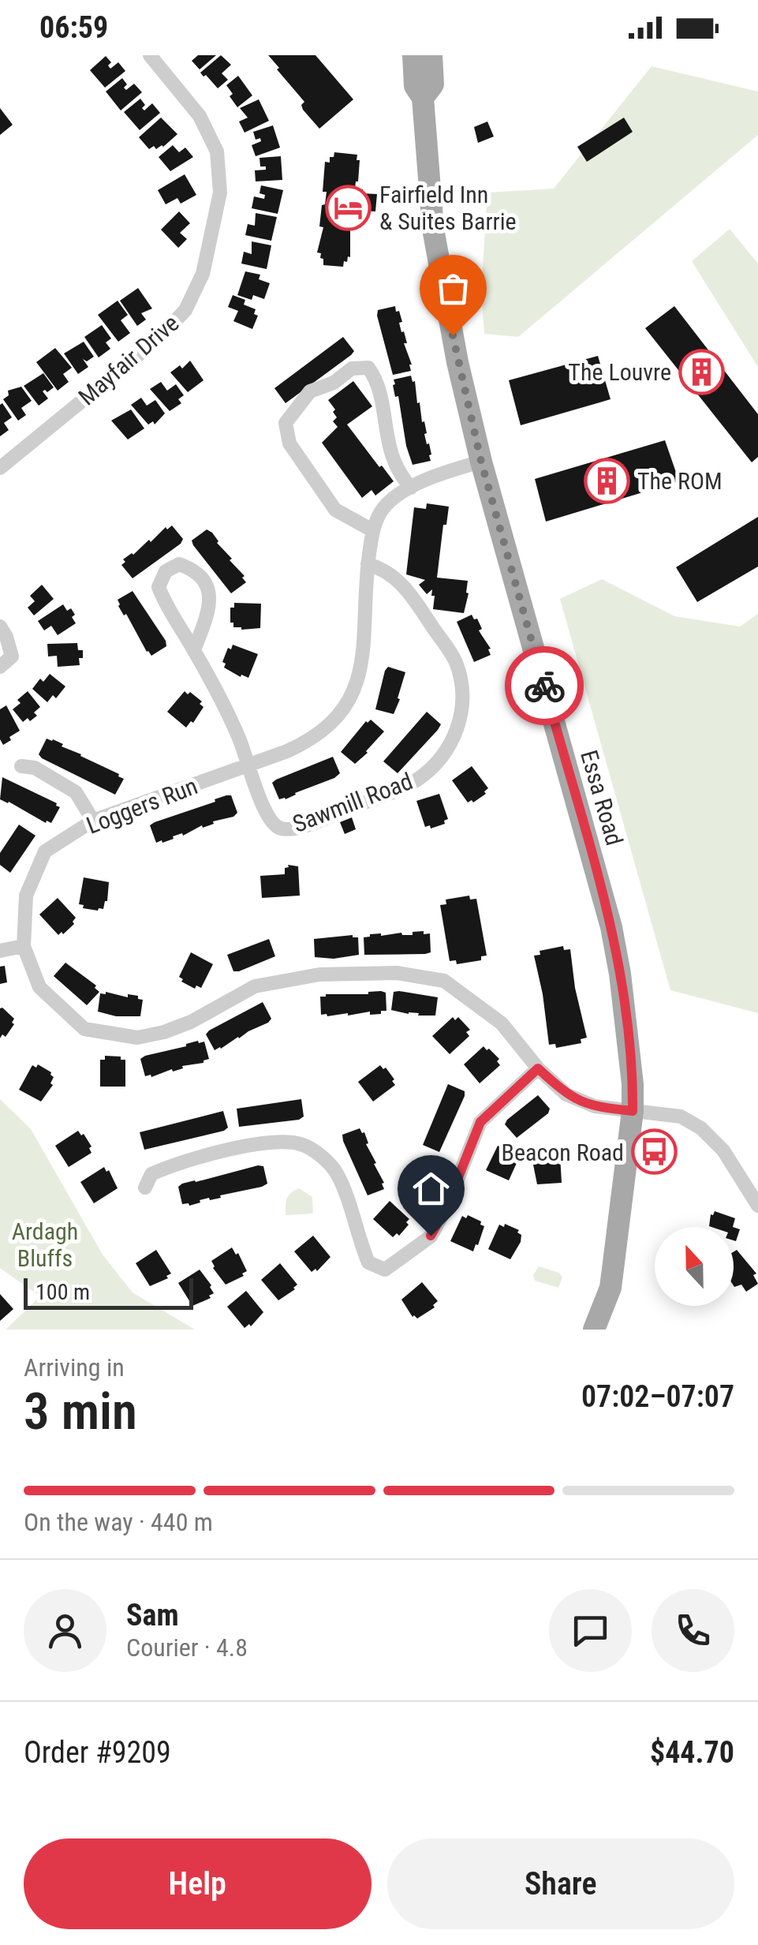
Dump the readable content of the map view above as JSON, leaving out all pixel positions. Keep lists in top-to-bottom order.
{
  "streets": {
    "main road": ["Essa Road"],
    "street": ["Mayfair Drive", "Sawmill Road", "Loggers Run"]
  },
  "crossings": [
    ["Essa Road", "Loggers Run"],
    ["Sawmill Road", "Loggers Run"]
  ],
  "parks": ["Ardagh Bluffs"],
  "places": {
    "hotel": ["Fairfield Inn & Suites Barrie"],
    "building": ["The Louvre", "The ROM"],
    "bus stop": ["Beacon Road"]
  },
  "scale_bar": "100 m",
  "north": "top",
  "page": {
    "status": "06:59",
    "scale": "100 m",
    "heading": ["3 min", "Arriving in", "07:02–07:07"],
    "panel": [
      "Sam",
      "Courier · 4.8",
      "Order #9209",
      "$44.70"
    ],
    "bar": "On the way · 440 m",
    "buttons": ["Help", "Share"]
  }
}
